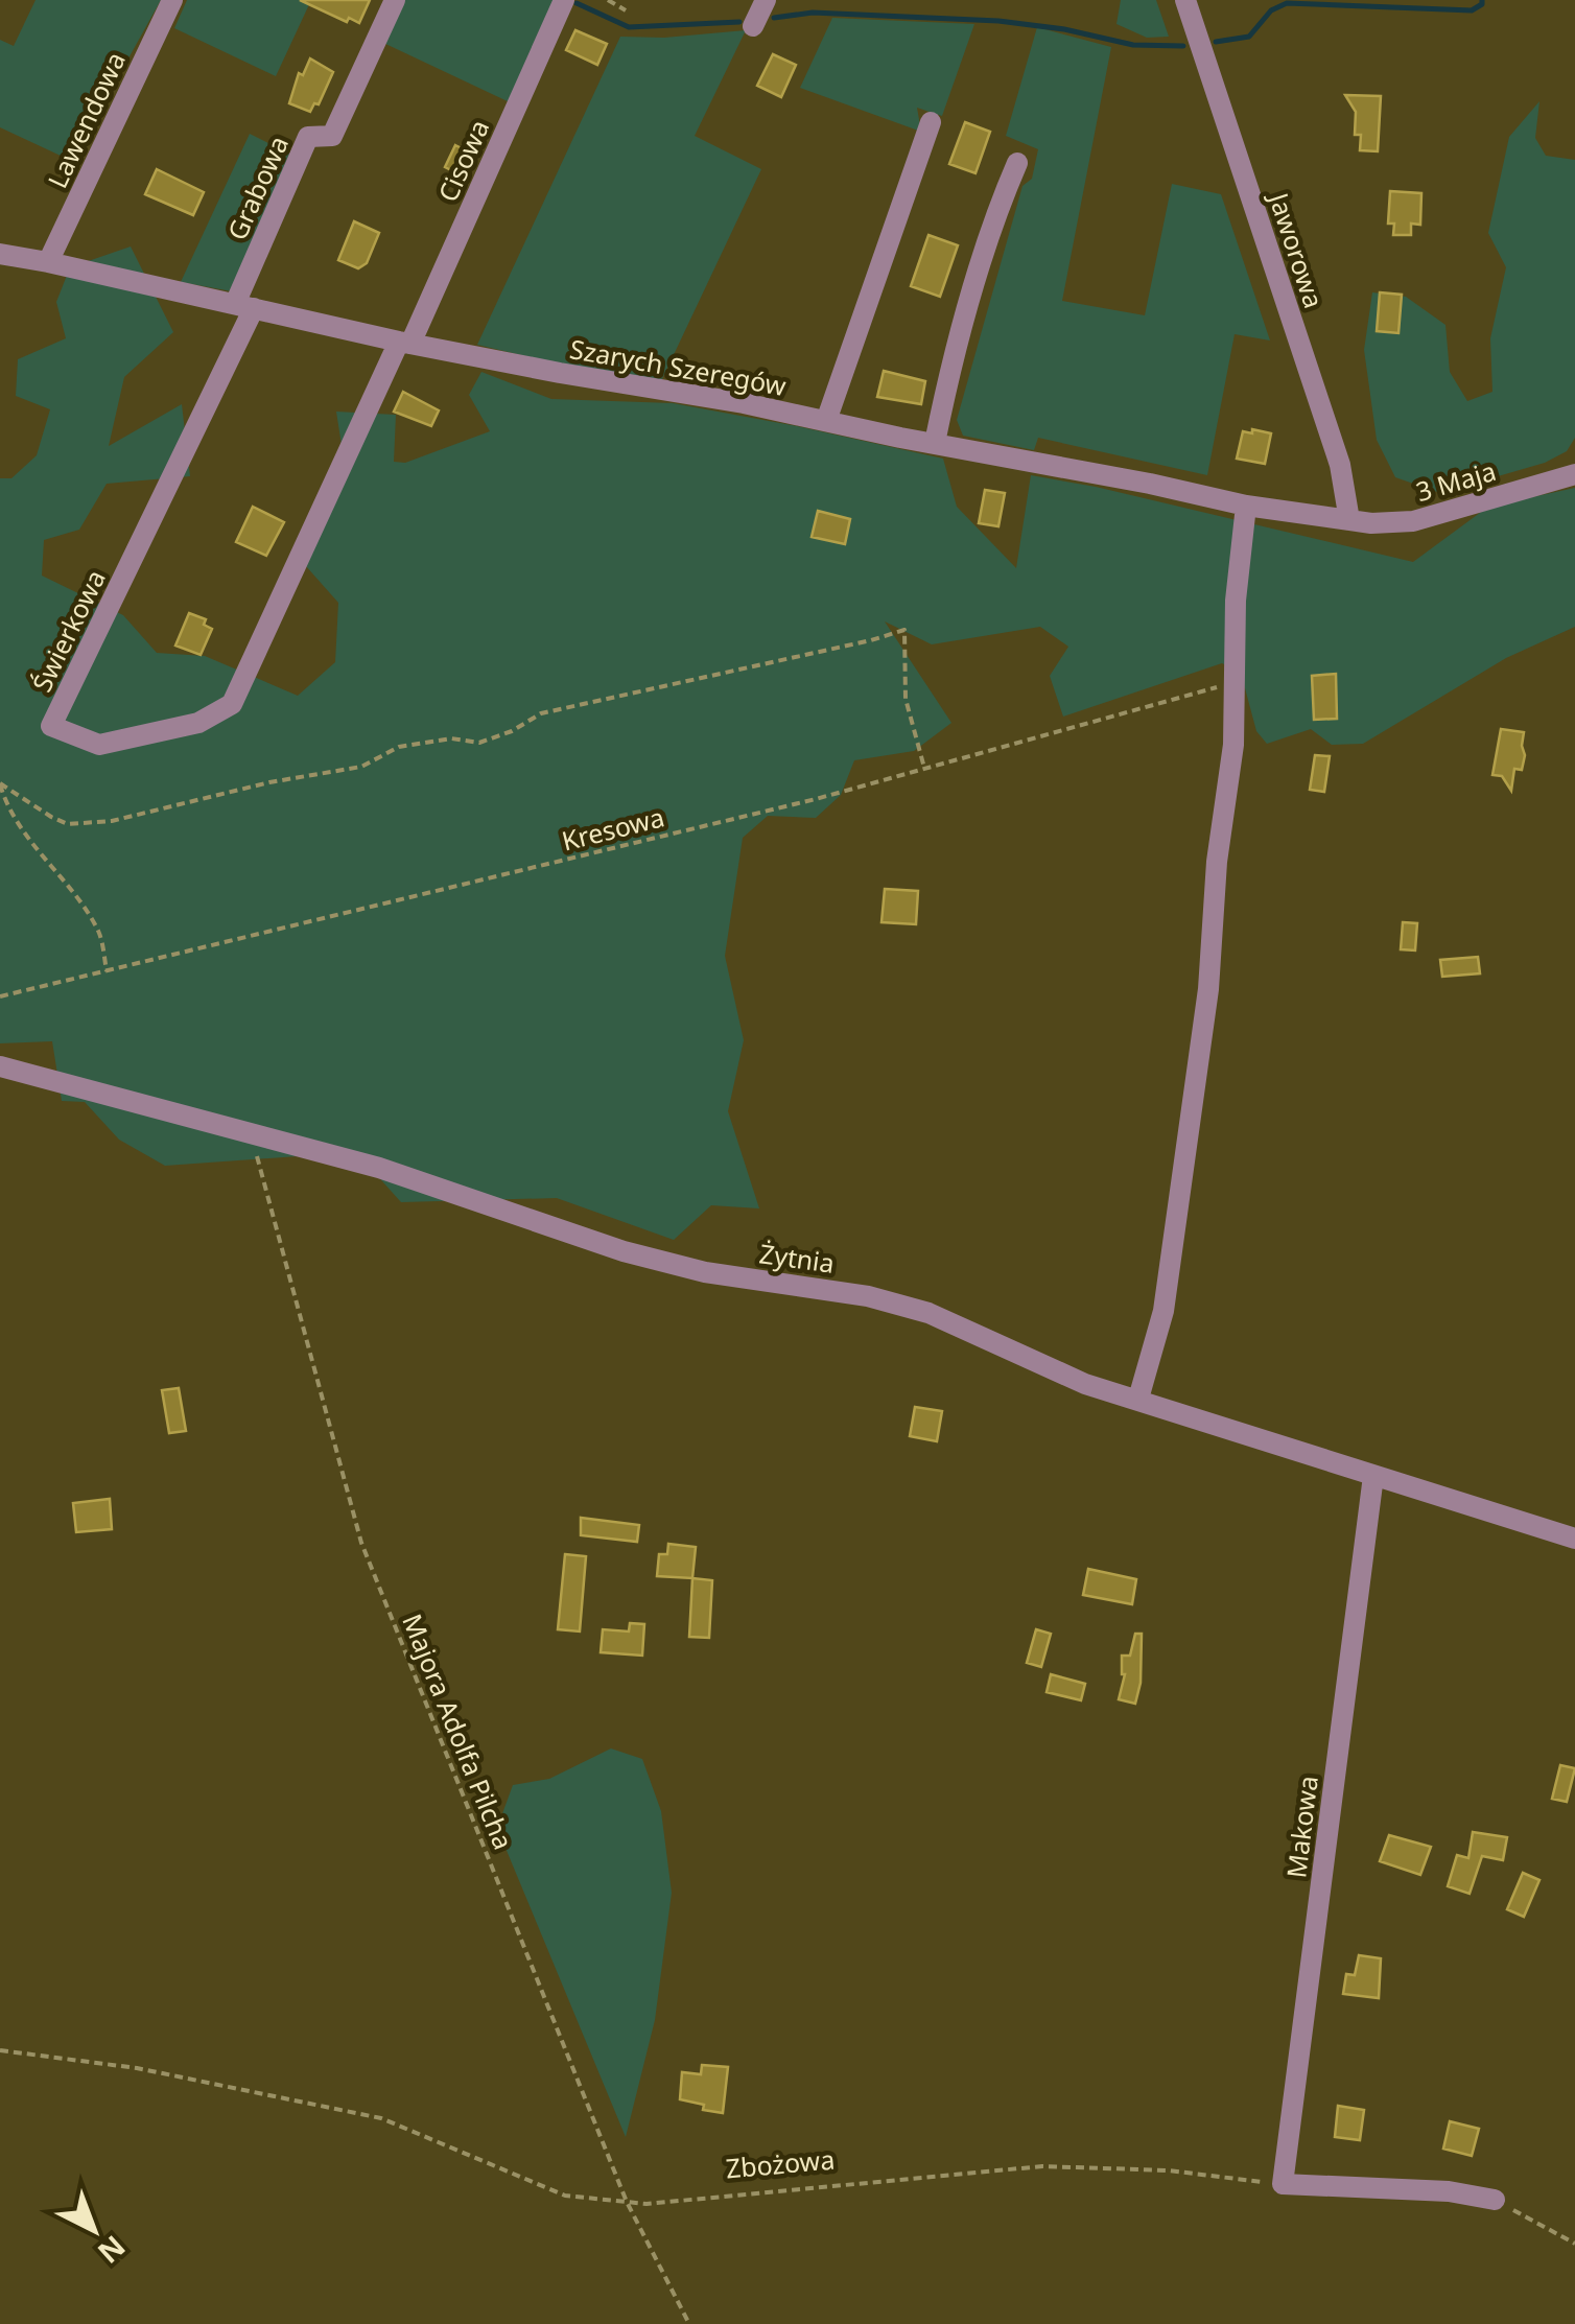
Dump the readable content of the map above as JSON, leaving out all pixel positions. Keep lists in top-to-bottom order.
{
  "streets": {
    "street": [
      "Lawendowa",
      "Cisowa",
      "Grabowa",
      "Jaworowa",
      "Szarych Szeregów",
      "3 Maja",
      "Świerkowa",
      "Żytnia",
      "Makowa"
    ],
    "path": ["Kresowa", "Majora Adolfa Pilcha", "Zbożowa"]
  },
  "crossings": [
    ["Lawendowa", "Szarych Szeregów"],
    ["Cisowa", "Szarych Szeregów"],
    ["Cisowa", "Świerkowa"],
    ["Grabowa", "Szarych Szeregów"],
    ["Grabowa", "Świerkowa"],
    ["Jaworowa", "Szarych Szeregów"],
    ["Jaworowa", "3 Maja"],
    ["Szarych Szeregów", "3 Maja"],
    ["Szarych Szeregów", "Świerkowa"],
    ["Żytnia", "Majora Adolfa Pilcha"],
    ["Żytnia", "Makowa"],
    ["Majora Adolfa Pilcha", "Zbożowa"],
    ["Makowa", "Zbożowa"]
  ],
  "north": "bottom right"
}
